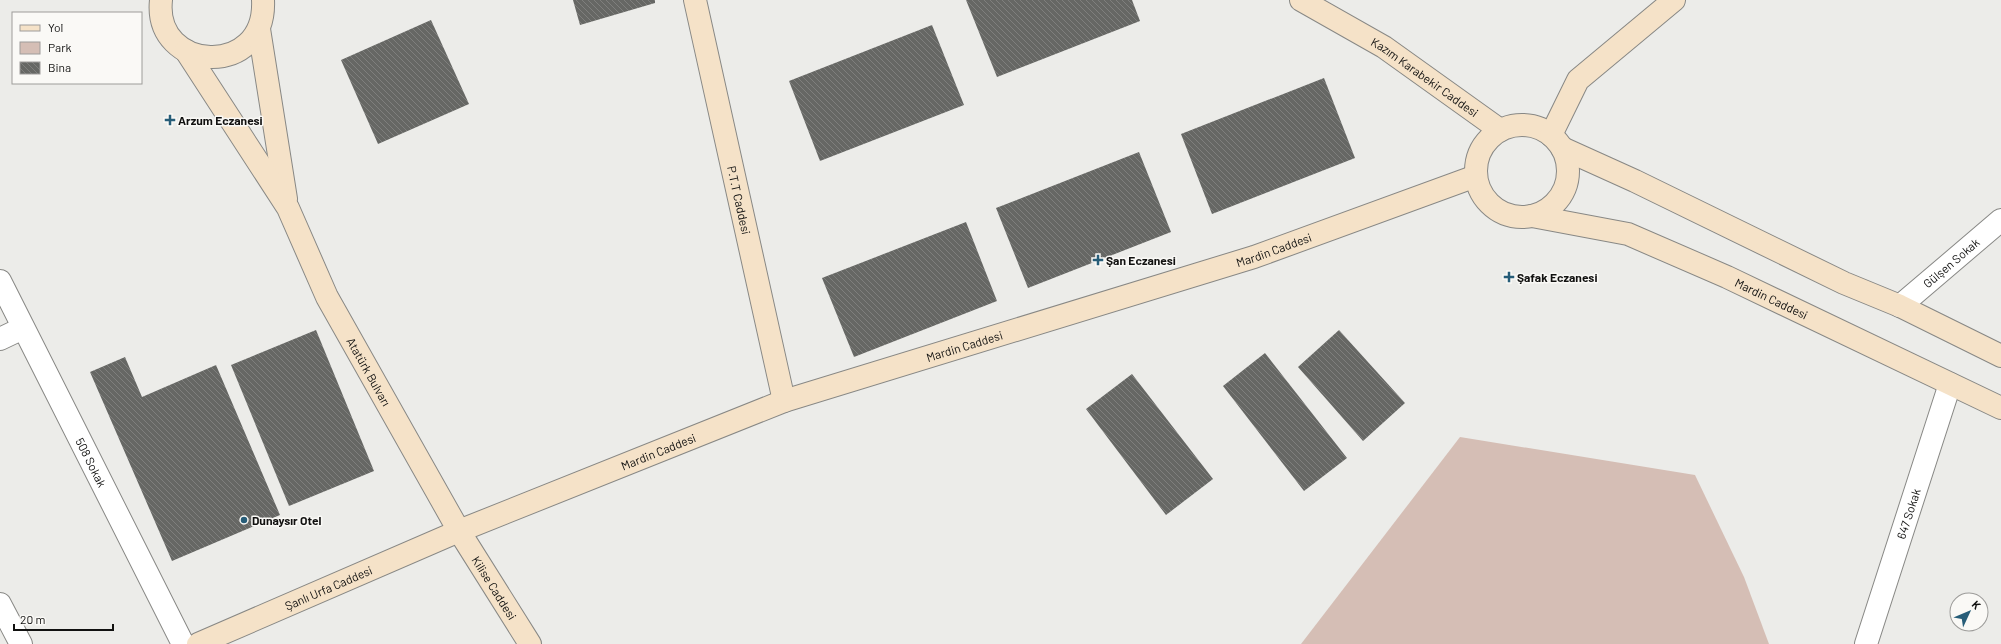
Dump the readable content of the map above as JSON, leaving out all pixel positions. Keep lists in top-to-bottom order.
{
  "streets": {
    "street": [
      "Kazım Karabekir Caddesi",
      "P.T.T Caddesi",
      "Mardin Caddesi",
      "Gülşen Sokak",
      "Atatürk Bulvarı",
      "508 Sokak",
      "647 Sokak",
      "Şanlı Urfa Caddesi",
      "Kilise Caddesi"
    ]
  },
  "crossings": [
    ["Kazım Karabekir Caddesi", "Mardin Caddesi"],
    ["P.T.T Caddesi", "Mardin Caddesi"],
    ["Mardin Caddesi", "Atatürk Bulvarı"],
    ["Mardin Caddesi", "647 Sokak"],
    ["Mardin Caddesi", "Şanlı Urfa Caddesi"],
    ["Mardin Caddesi", "Kilise Caddesi"],
    ["Atatürk Bulvarı", "Şanlı Urfa Caddesi"],
    ["Atatürk Bulvarı", "Kilise Caddesi"],
    ["Şanlı Urfa Caddesi", "Kilise Caddesi"]
  ],
  "places": {
    "health": ["Arzum Eczanesi", "Şan Eczanesi", "Şafak Eczanesi"],
    "other": ["Dunaysır Otel"]
  },
  "legend": ["Yol", "Park", "Bina"],
  "scale_bar": "20 m",
  "north": "top right"
}
